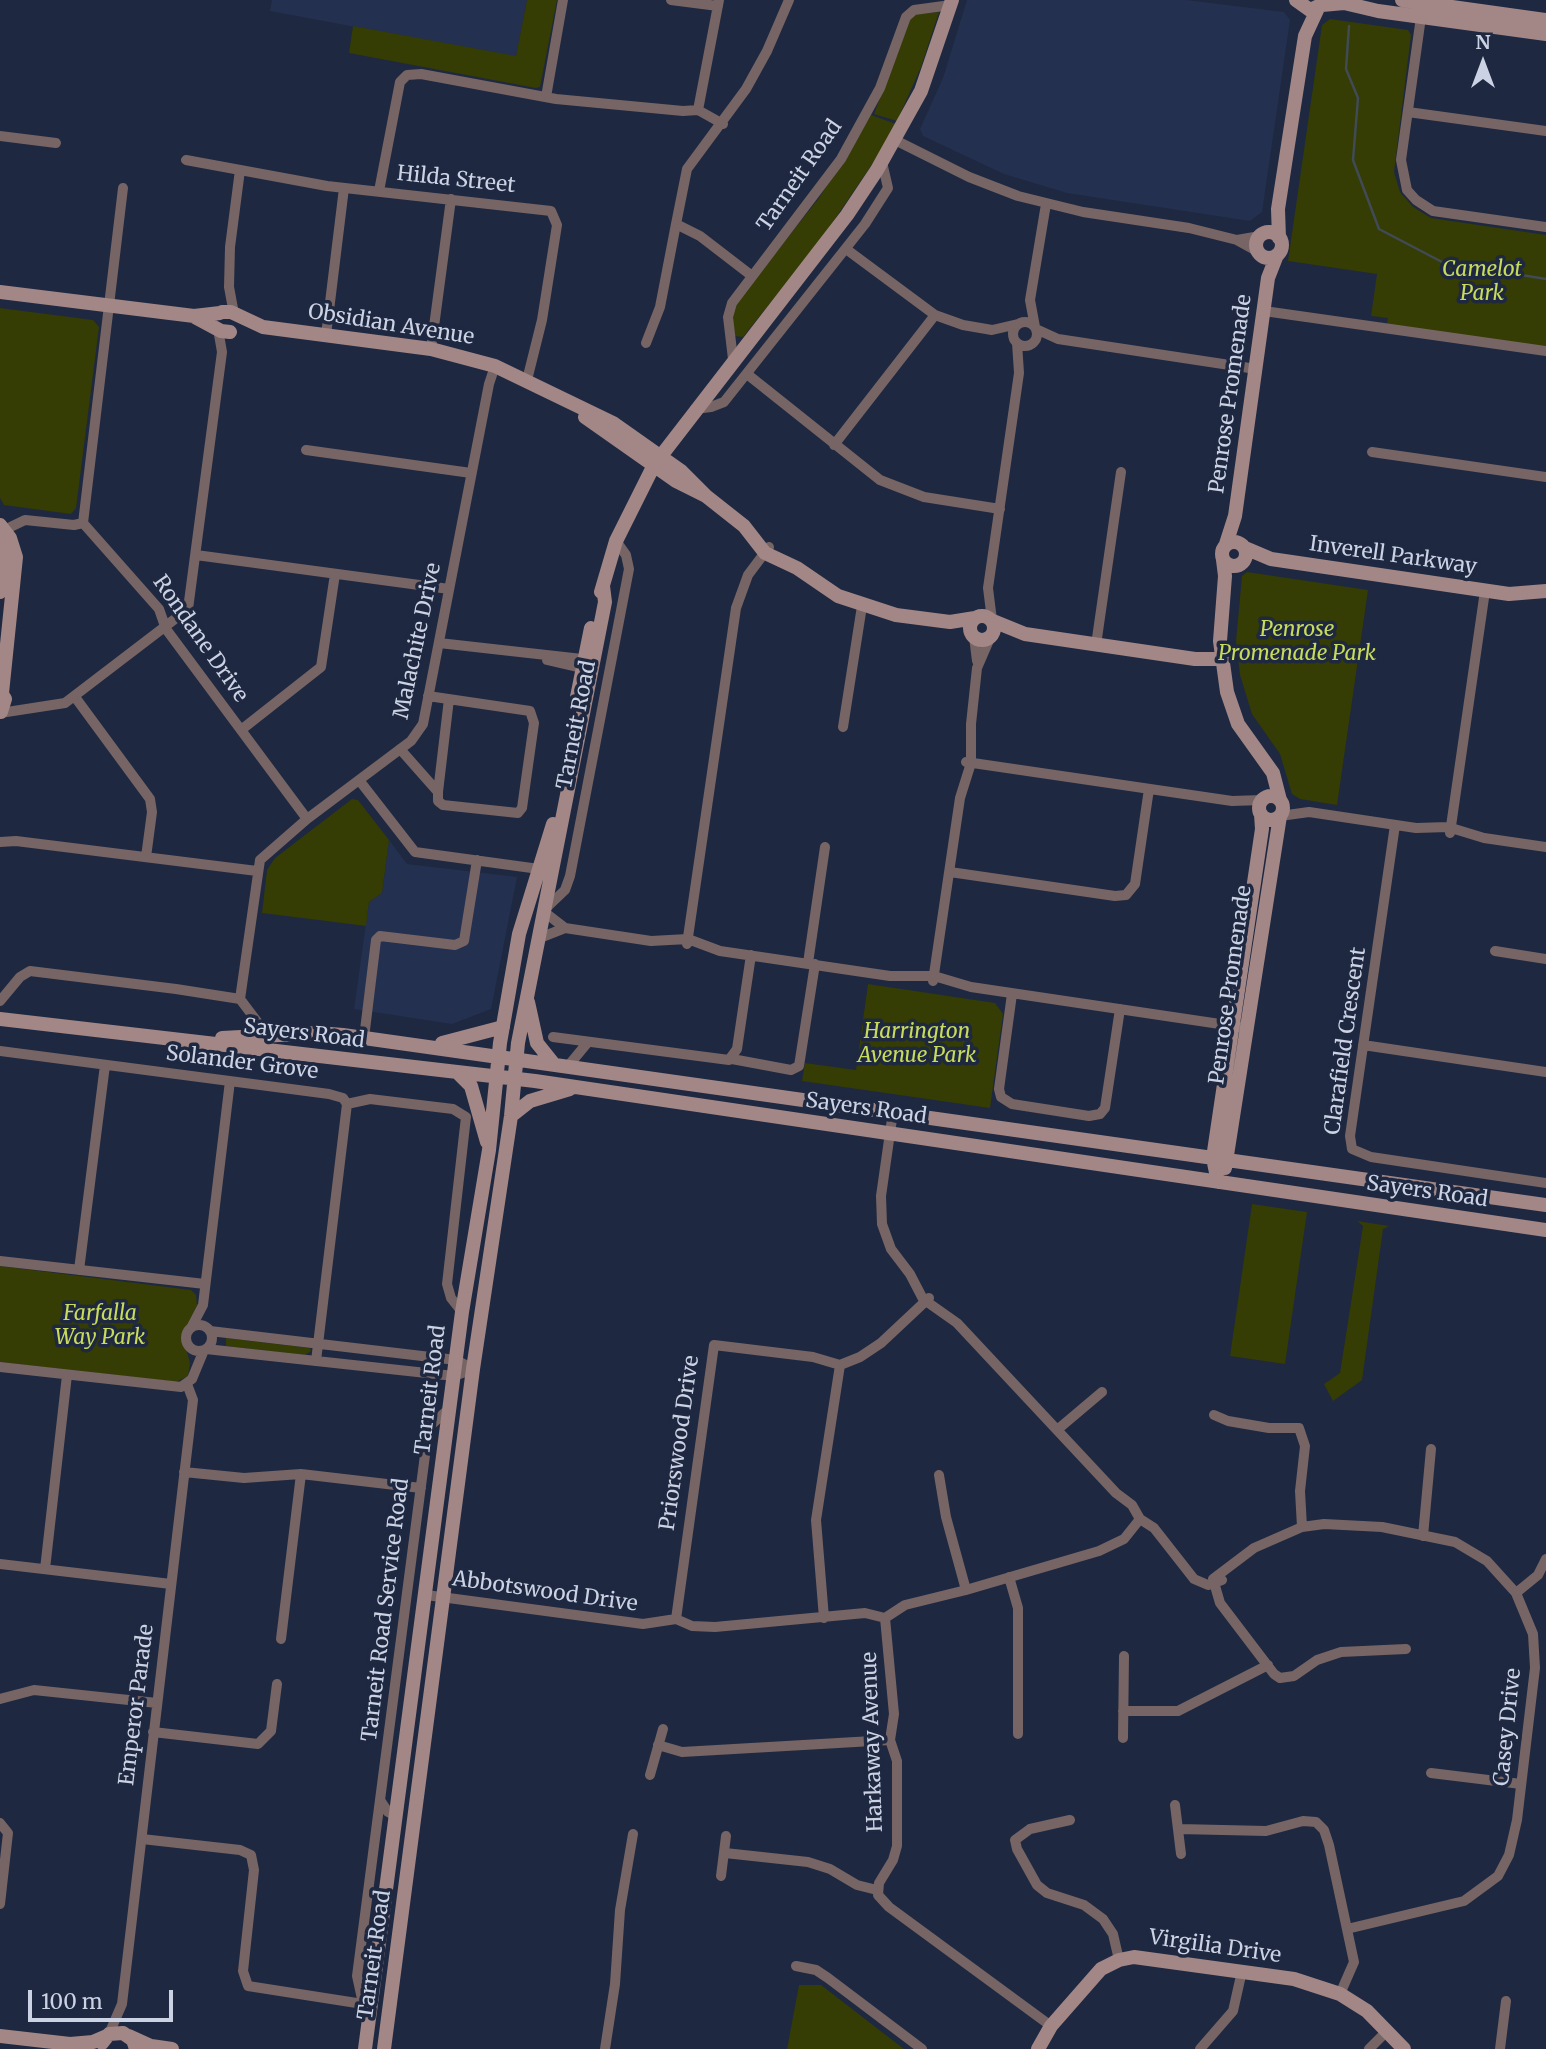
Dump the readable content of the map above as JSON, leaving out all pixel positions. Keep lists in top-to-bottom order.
{
  "streets": {
    "main road": [
      "Tarneit Road",
      "Obsidian Avenue",
      "Penrose Promenade",
      "Inverell Parkway",
      "Sayers Road",
      "Virgilia Drive"
    ],
    "street": [
      "Hilda Street",
      "Rondane Drive",
      "Malachite Drive",
      "Clarafield Crescent",
      "Solander Grove",
      "Priorswood Drive",
      "Abbotswood Drive",
      "Tarneit Road Service Road",
      "Emperor Parade",
      "Casey Drive",
      "Harkaway Avenue"
    ]
  },
  "crossings": [
    ["Tarneit Road", "Obsidian Avenue"],
    ["Tarneit Road", "Sayers Road"],
    ["Tarneit Road", "Solander Grove"],
    ["Tarneit Road", "Abbotswood Drive"],
    ["Tarneit Road", "Tarneit Road Service Road"],
    ["Hilda Street", "Obsidian Avenue"],
    ["Obsidian Avenue", "Malachite Drive"],
    ["Penrose Promenade", "Inverell Parkway"],
    ["Penrose Promenade", "Sayers Road"],
    ["Rondane Drive", "Malachite Drive"],
    ["Priorswood Drive", "Abbotswood Drive"],
    ["Abbotswood Drive", "Harkaway Avenue"]
  ],
  "parks": [
    "Camelot Park",
    "Penrose Promenade Park",
    "Harrington Avenue Park",
    "Farfalla Way Park"
  ],
  "scale_bar": "100 m",
  "north": "top"
}
